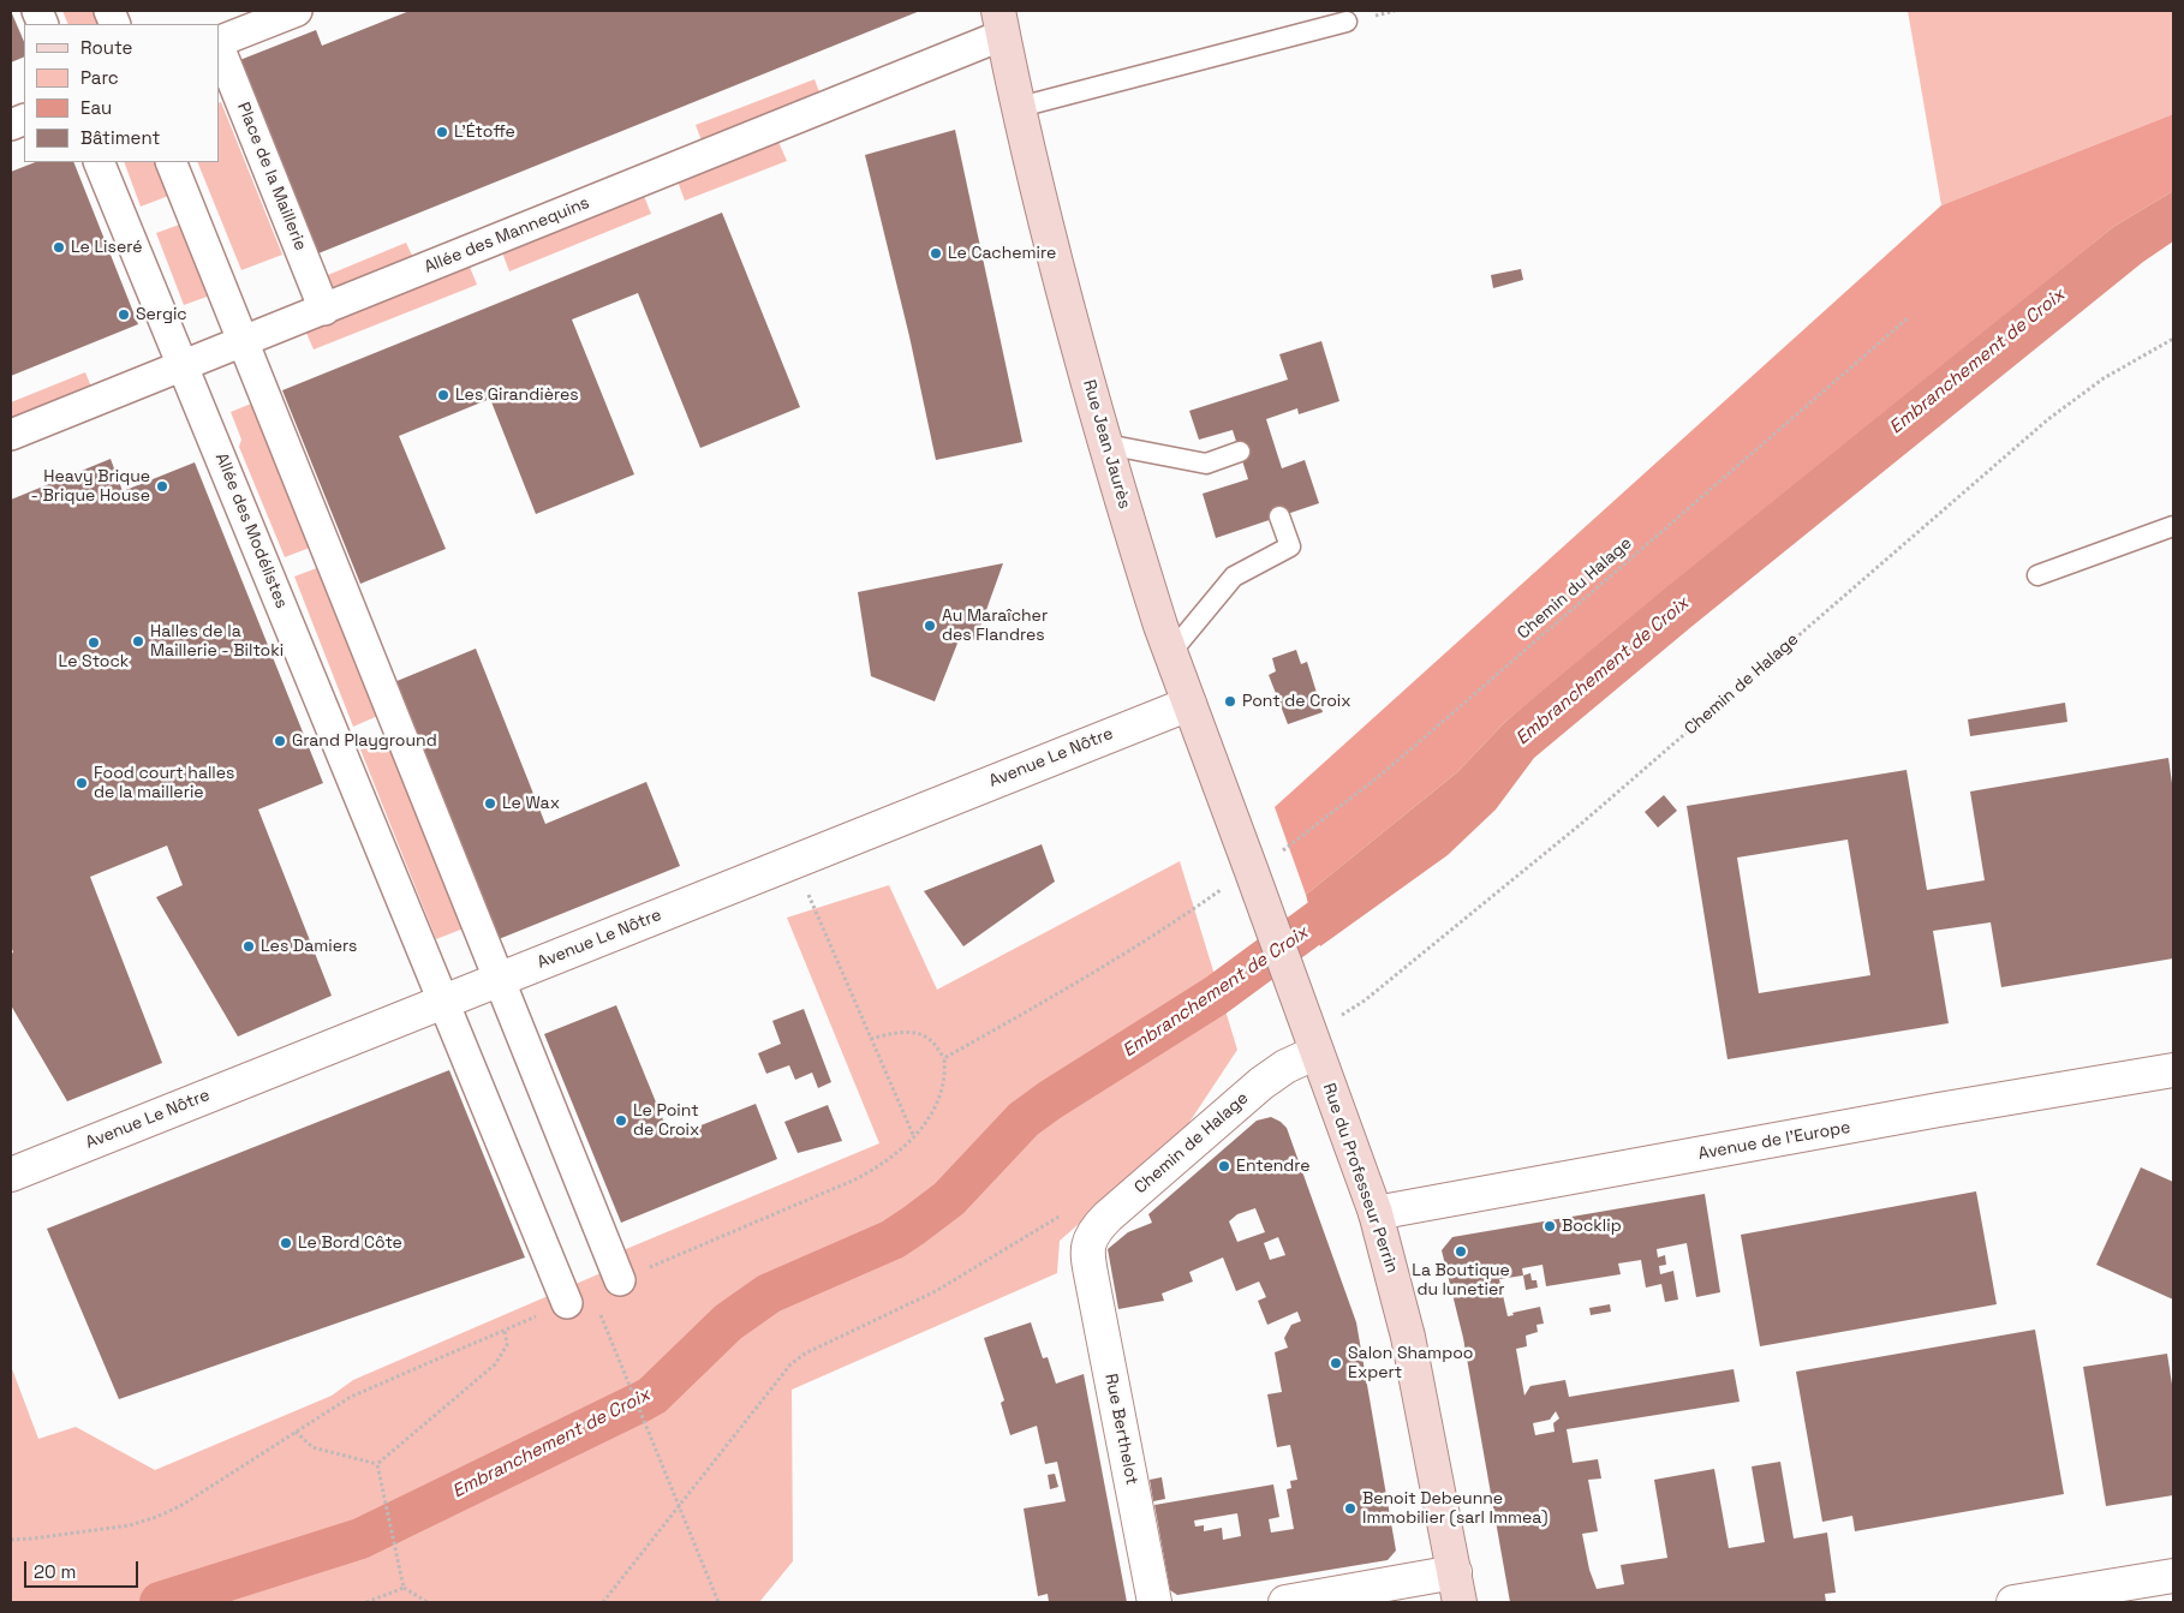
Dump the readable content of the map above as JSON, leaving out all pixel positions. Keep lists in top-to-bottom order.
{
  "streets": {
    "main road": ["Rue Jean Jaurès", "Rue du Professeur Perrin"],
    "street": [
      "Place de la Maillerie",
      "Allée des Mannequins",
      "Allée des Modélistes",
      "Chemin de Halage",
      "Avenue Le Nôtre",
      "Avenue de l'Europe",
      "Rue Berthelot"
    ],
    "path": ["Chemin du Halage"]
  },
  "crossings": [
    ["Place de la Maillerie", "Allée des Mannequins"],
    ["Allée des Mannequins", "Rue Jean Jaurès"],
    ["Allée des Mannequins", "Allée des Modélistes"],
    ["Rue Jean Jaurès", "Chemin du Halage"],
    ["Rue Jean Jaurès", "Avenue Le Nôtre"],
    ["Rue Jean Jaurès", "Rue du Professeur Perrin"],
    ["Allée des Modélistes", "Avenue Le Nôtre"],
    ["Chemin du Halage", "Rue du Professeur Perrin"],
    ["Chemin de Halage", "Rue du Professeur Perrin"],
    ["Chemin de Halage", "Rue Berthelot"],
    ["Avenue de l'Europe", "Rue du Professeur Perrin"]
  ],
  "water": ["Embranchement de Croix"],
  "places": [
    "L’Étoffe",
    "Le Liseré",
    "Le Cachemire",
    "Sergic",
    "Les Girandières",
    "Heavy Brique - Brique House",
    "Au Maraîcher des Flandres",
    "Halles de la Maillerie - Biltoki",
    "Le Stock",
    "Pont de Croix",
    "Grand Playground",
    "Food court halles de la maillerie",
    "Le Wax",
    "Les Damiers",
    "Le Point de Croix",
    "Entendre",
    "Bocklip",
    "Le Bord Côte",
    "La Boutique du lunetier",
    "Salon Shampoo Expert",
    "Benoit Debeunne Immobilier (sarl Immea)"
  ],
  "legend": [
    "Route",
    "Parc",
    "Eau",
    "Bâtiment"
  ],
  "scale_bar": "20 m"
}
